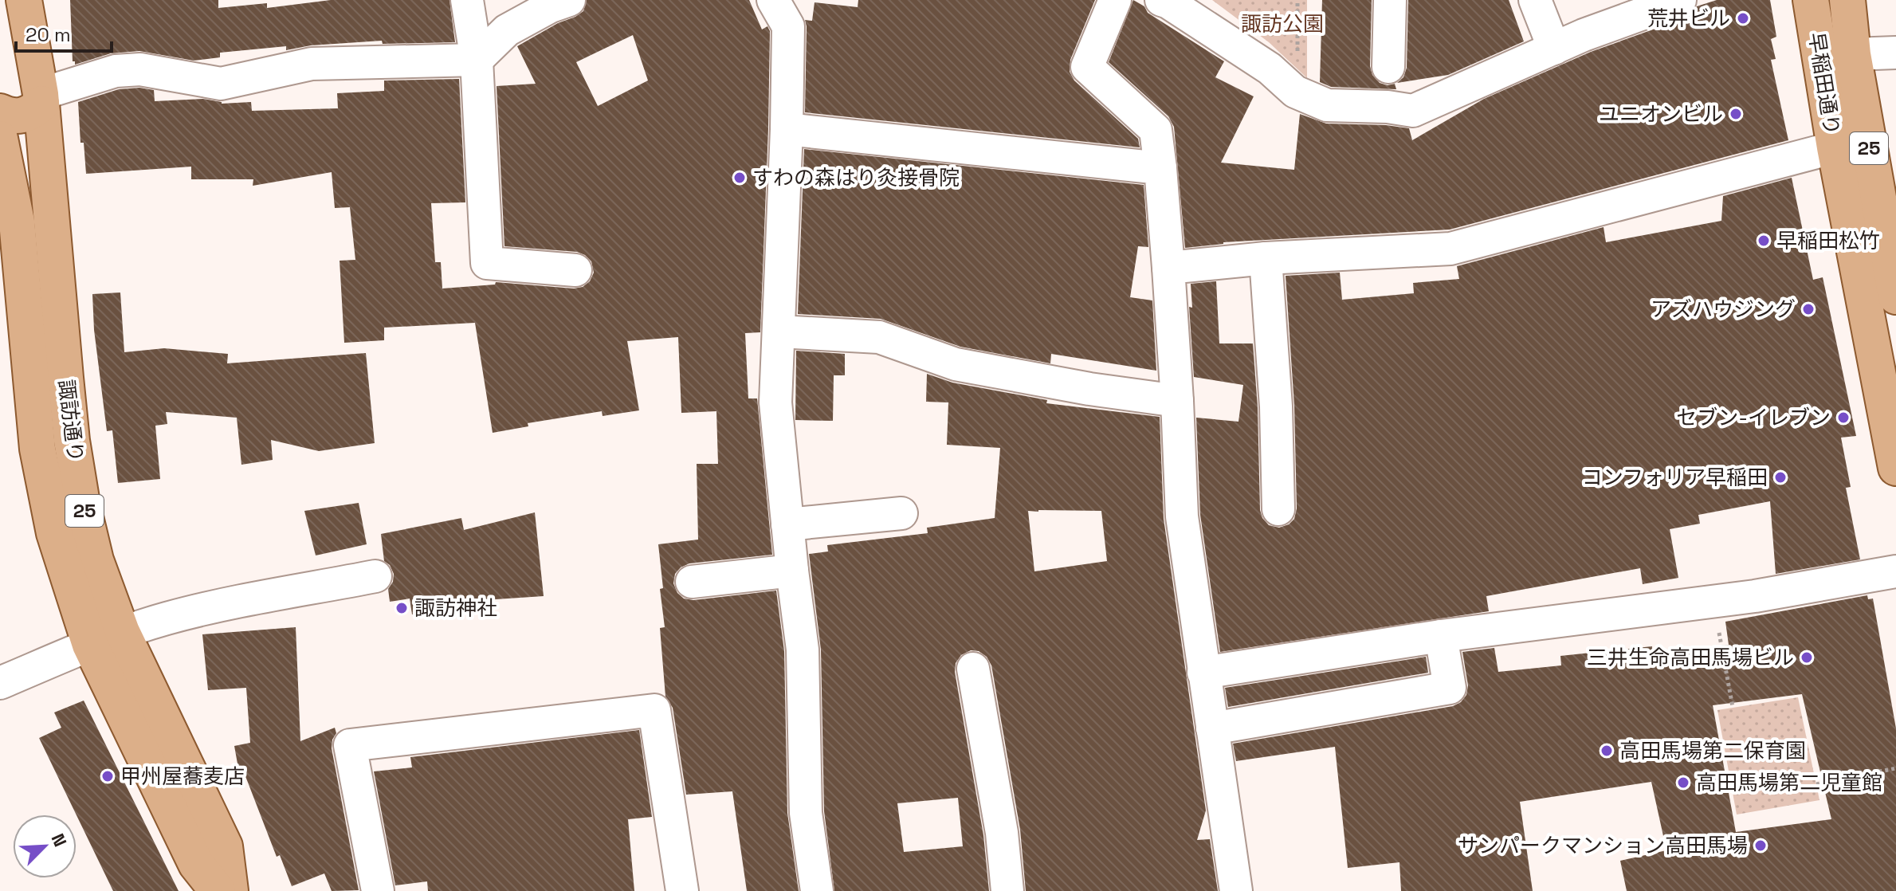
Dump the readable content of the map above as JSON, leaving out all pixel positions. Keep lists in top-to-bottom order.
{
  "streets": {
    "main road": ["早稲田通り", "25", "諏訪通り"]
  },
  "parks": ["諏訪公園"],
  "places": [
    "荒井ビル",
    "ユニオンビル",
    "すわの森はり灸接骨院",
    "早稲田松竹",
    "アズハウジング",
    "セブン-イレブン",
    "コンフォリア早稲田",
    "諏訪神社",
    "三井生命高田馬場ビル",
    "高田馬場第二保育園",
    "甲州屋蕎麦店",
    "高田馬場第二児童館",
    "サンパークマンション高田馬場"
  ],
  "scale_bar": "20 m",
  "north": "top right"
}
